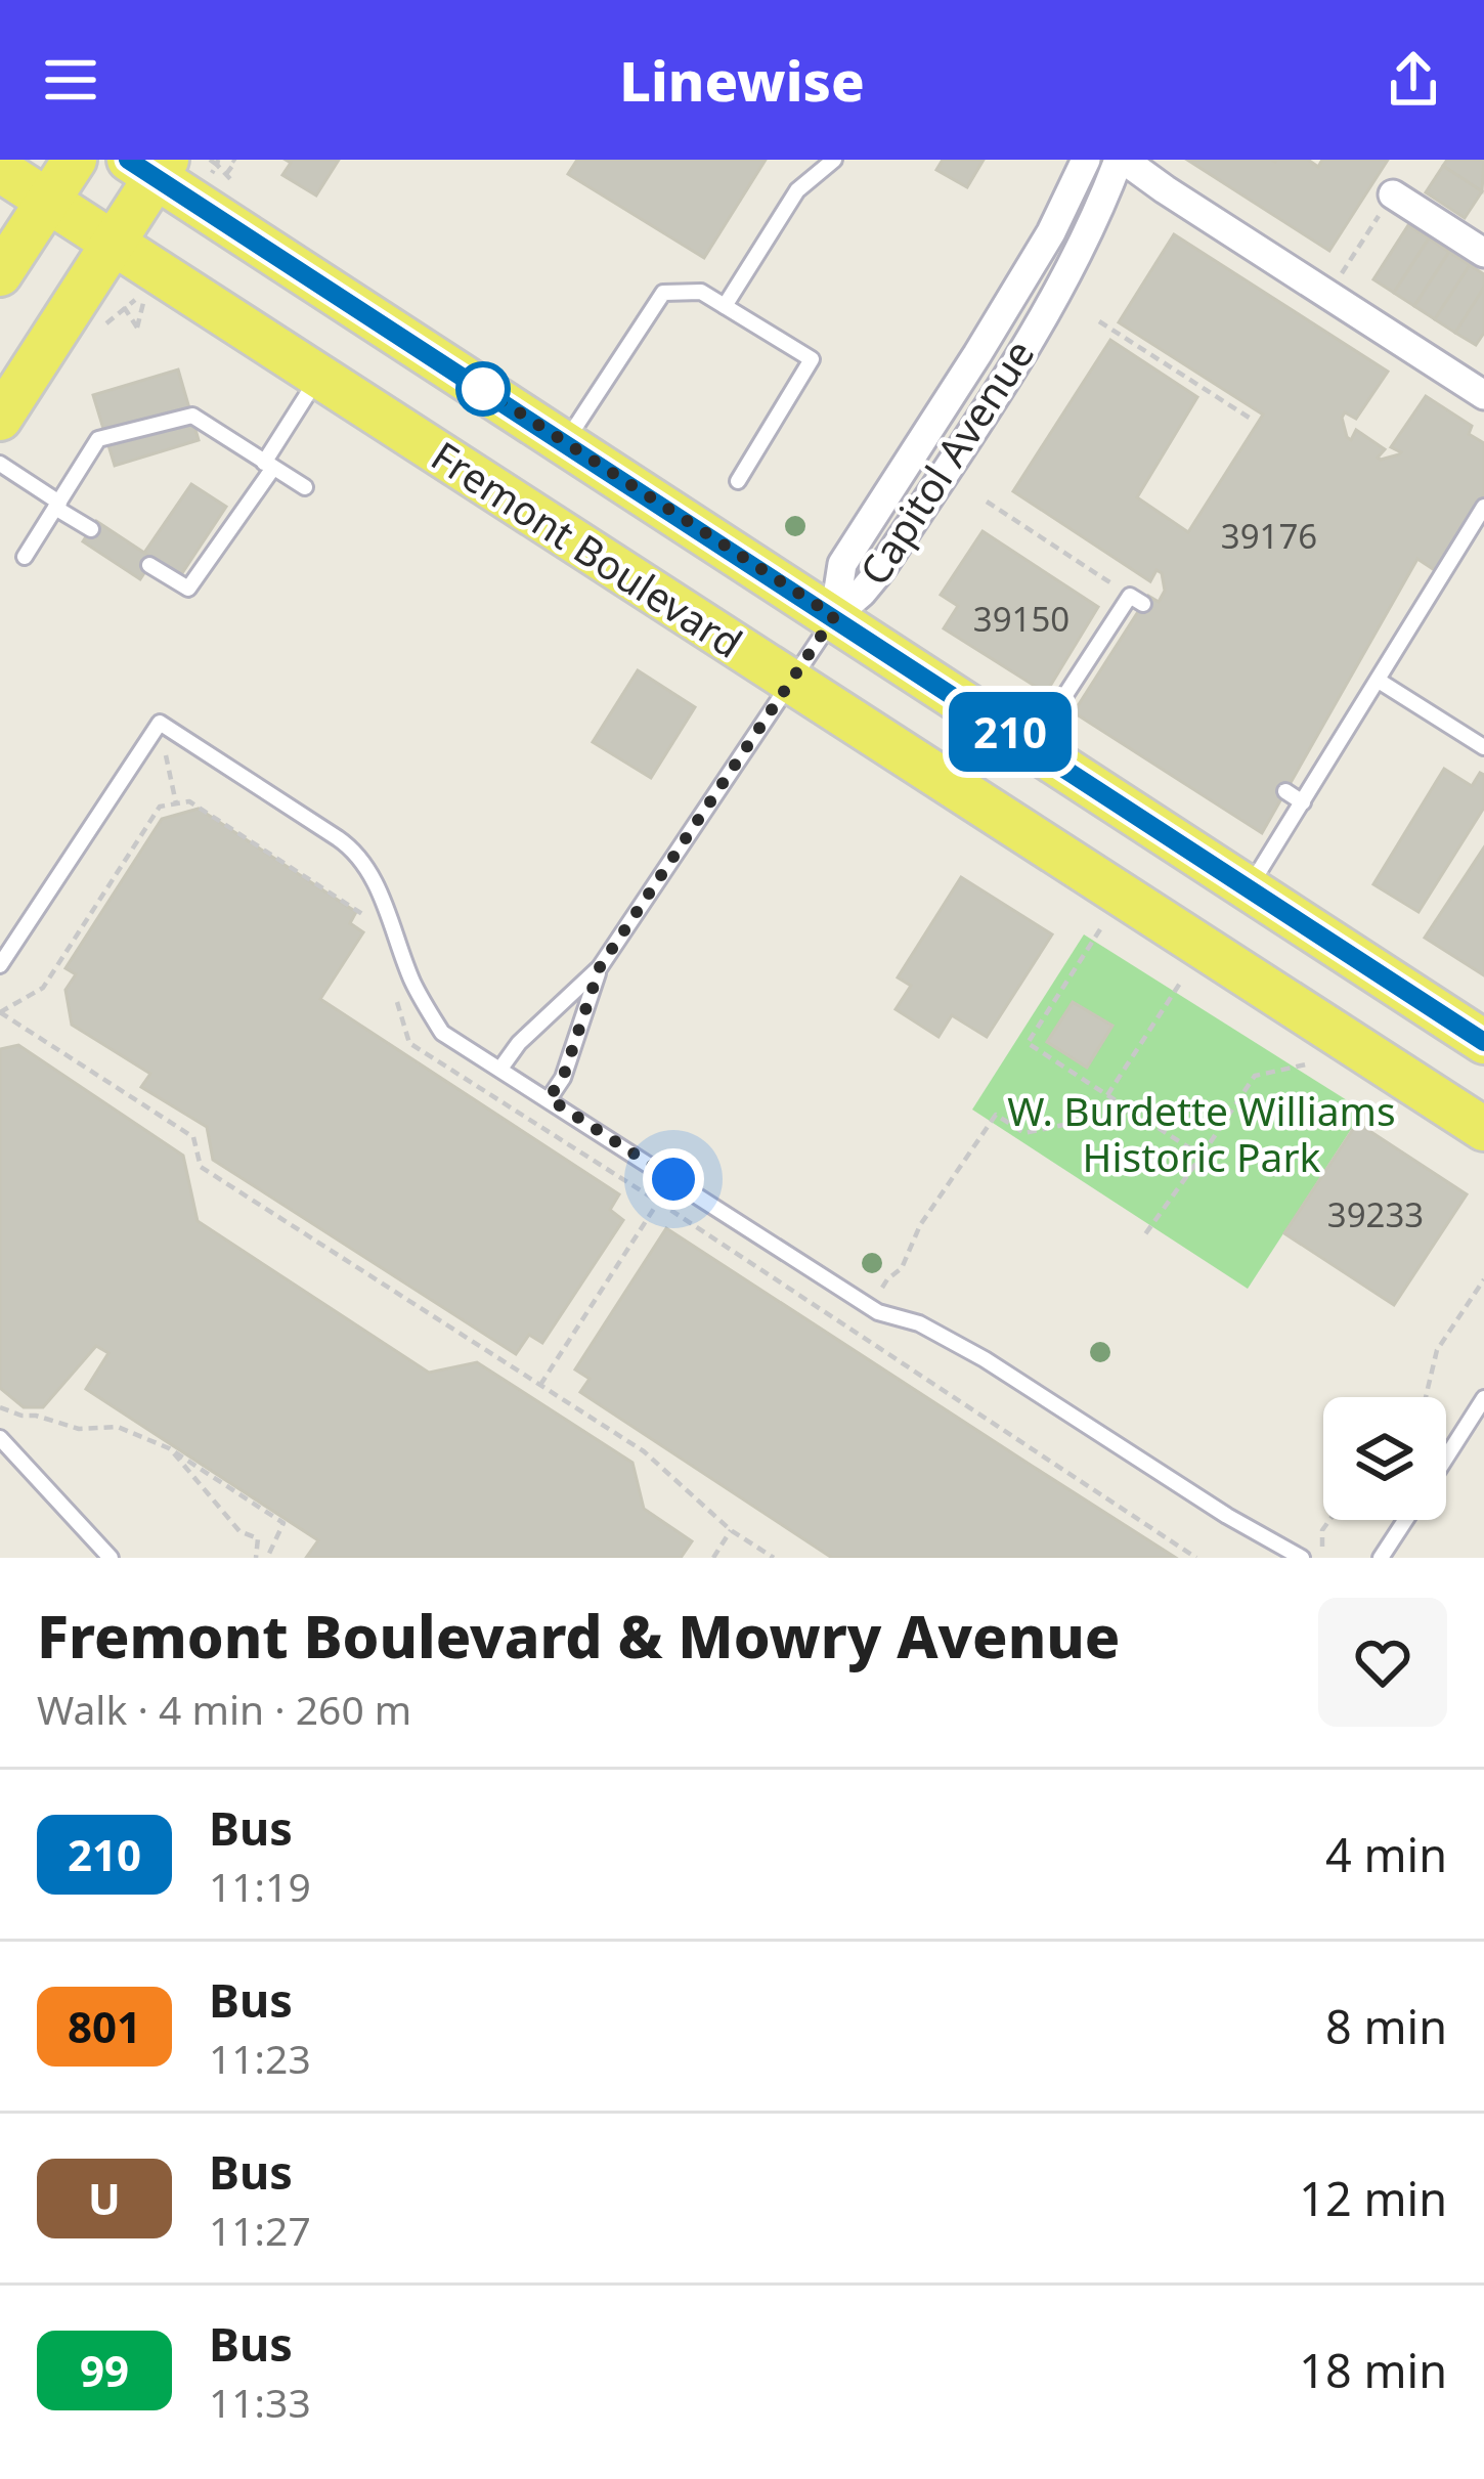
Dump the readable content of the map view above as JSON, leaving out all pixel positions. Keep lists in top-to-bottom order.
{
  "streets": {
    "main road": ["Fremont Boulevard"],
    "street": ["Capitol Avenue"]
  },
  "crossings": [
    ["Capitol Avenue", "Fremont Boulevard"]
  ],
  "parks": ["W. Burdette Williams Historic Park"],
  "lines": ["bus line 210"],
  "house_numbers": ["39176", "39150", "39233"],
  "page": {
    "header": "Linewise",
    "on_map": "210",
    "heading": ["Fremont Boulevard & Mowry Avenue", "Walk · 4 min · 260 m"],
    "list": [
      {
        "mark": "210",
        "name": "Bus",
        "note": "11:19",
        "value": "4 min"
      },
      {
        "mark": "801",
        "name": "Bus",
        "note": "11:23",
        "value": "8 min"
      },
      {
        "mark": "U",
        "name": "Bus",
        "note": "11:27",
        "value": "12 min"
      },
      {
        "mark": "99",
        "name": "Bus",
        "note": "11:33",
        "value": "18 min"
      }
    ]
  }
}
